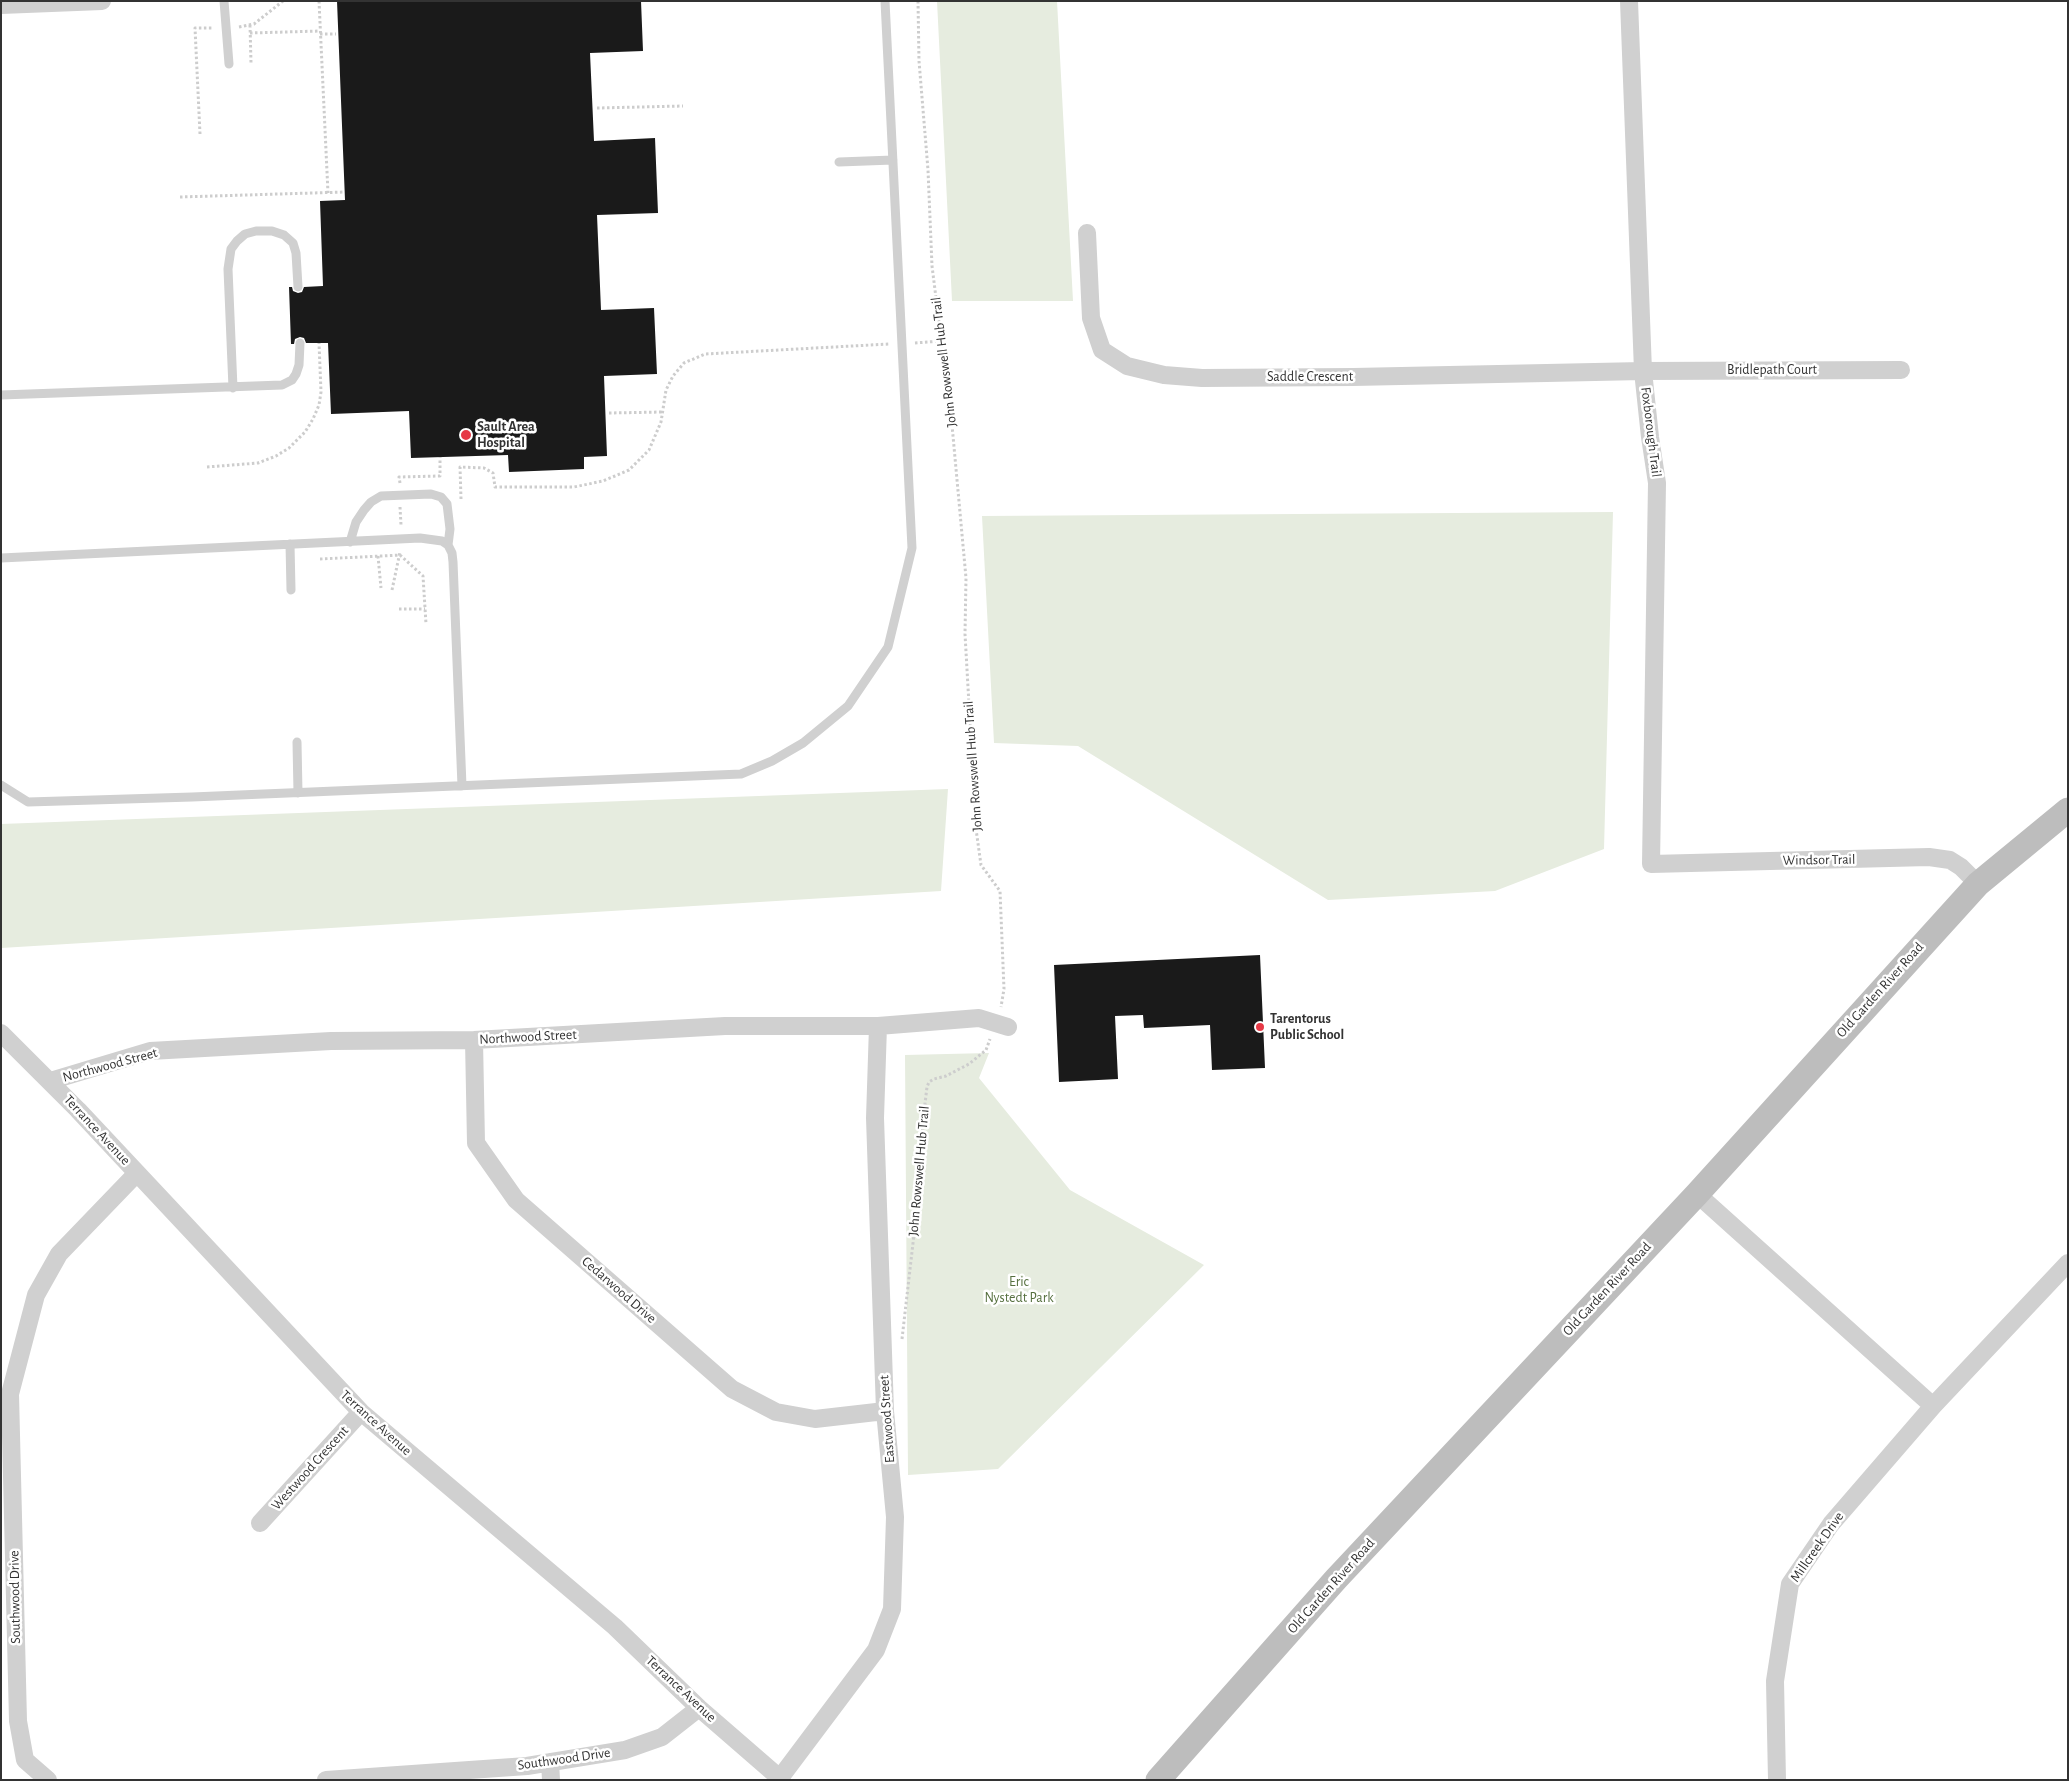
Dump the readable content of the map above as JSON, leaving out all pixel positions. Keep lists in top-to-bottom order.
{
  "streets": {
    "main road": ["Old Garden River Road"],
    "street": [
      "Bridlepath Court",
      "Saddle Crescent",
      "Foxborough Trail",
      "Windsor Trail",
      "Northwood Street",
      "Terrance Avenue",
      "Cedarwood Drive",
      "Eastwood Street",
      "Westwood Crescent",
      "Millcreek Drive",
      "Southwood Drive"
    ],
    "path": ["John Rowswell Hub Trail"]
  },
  "crossings": [
    ["John Rowswell Hub Trail", "Northwood Street"],
    ["Bridlepath Court", "Saddle Crescent"],
    ["Bridlepath Court", "Foxborough Trail"],
    ["Saddle Crescent", "Foxborough Trail"],
    ["Foxborough Trail", "Windsor Trail"],
    ["Windsor Trail", "Old Garden River Road"],
    ["Northwood Street", "Terrance Avenue"],
    ["Northwood Street", "Cedarwood Drive"],
    ["Northwood Street", "Eastwood Street"],
    ["Terrance Avenue", "Eastwood Street"],
    ["Terrance Avenue", "Westwood Crescent"],
    ["Terrance Avenue", "Southwood Drive"],
    ["Cedarwood Drive", "Eastwood Street"]
  ],
  "parks": ["Eric Nystedt Park"],
  "places": ["Sault Area Hospital", "Tarentorus Public School"]
}
